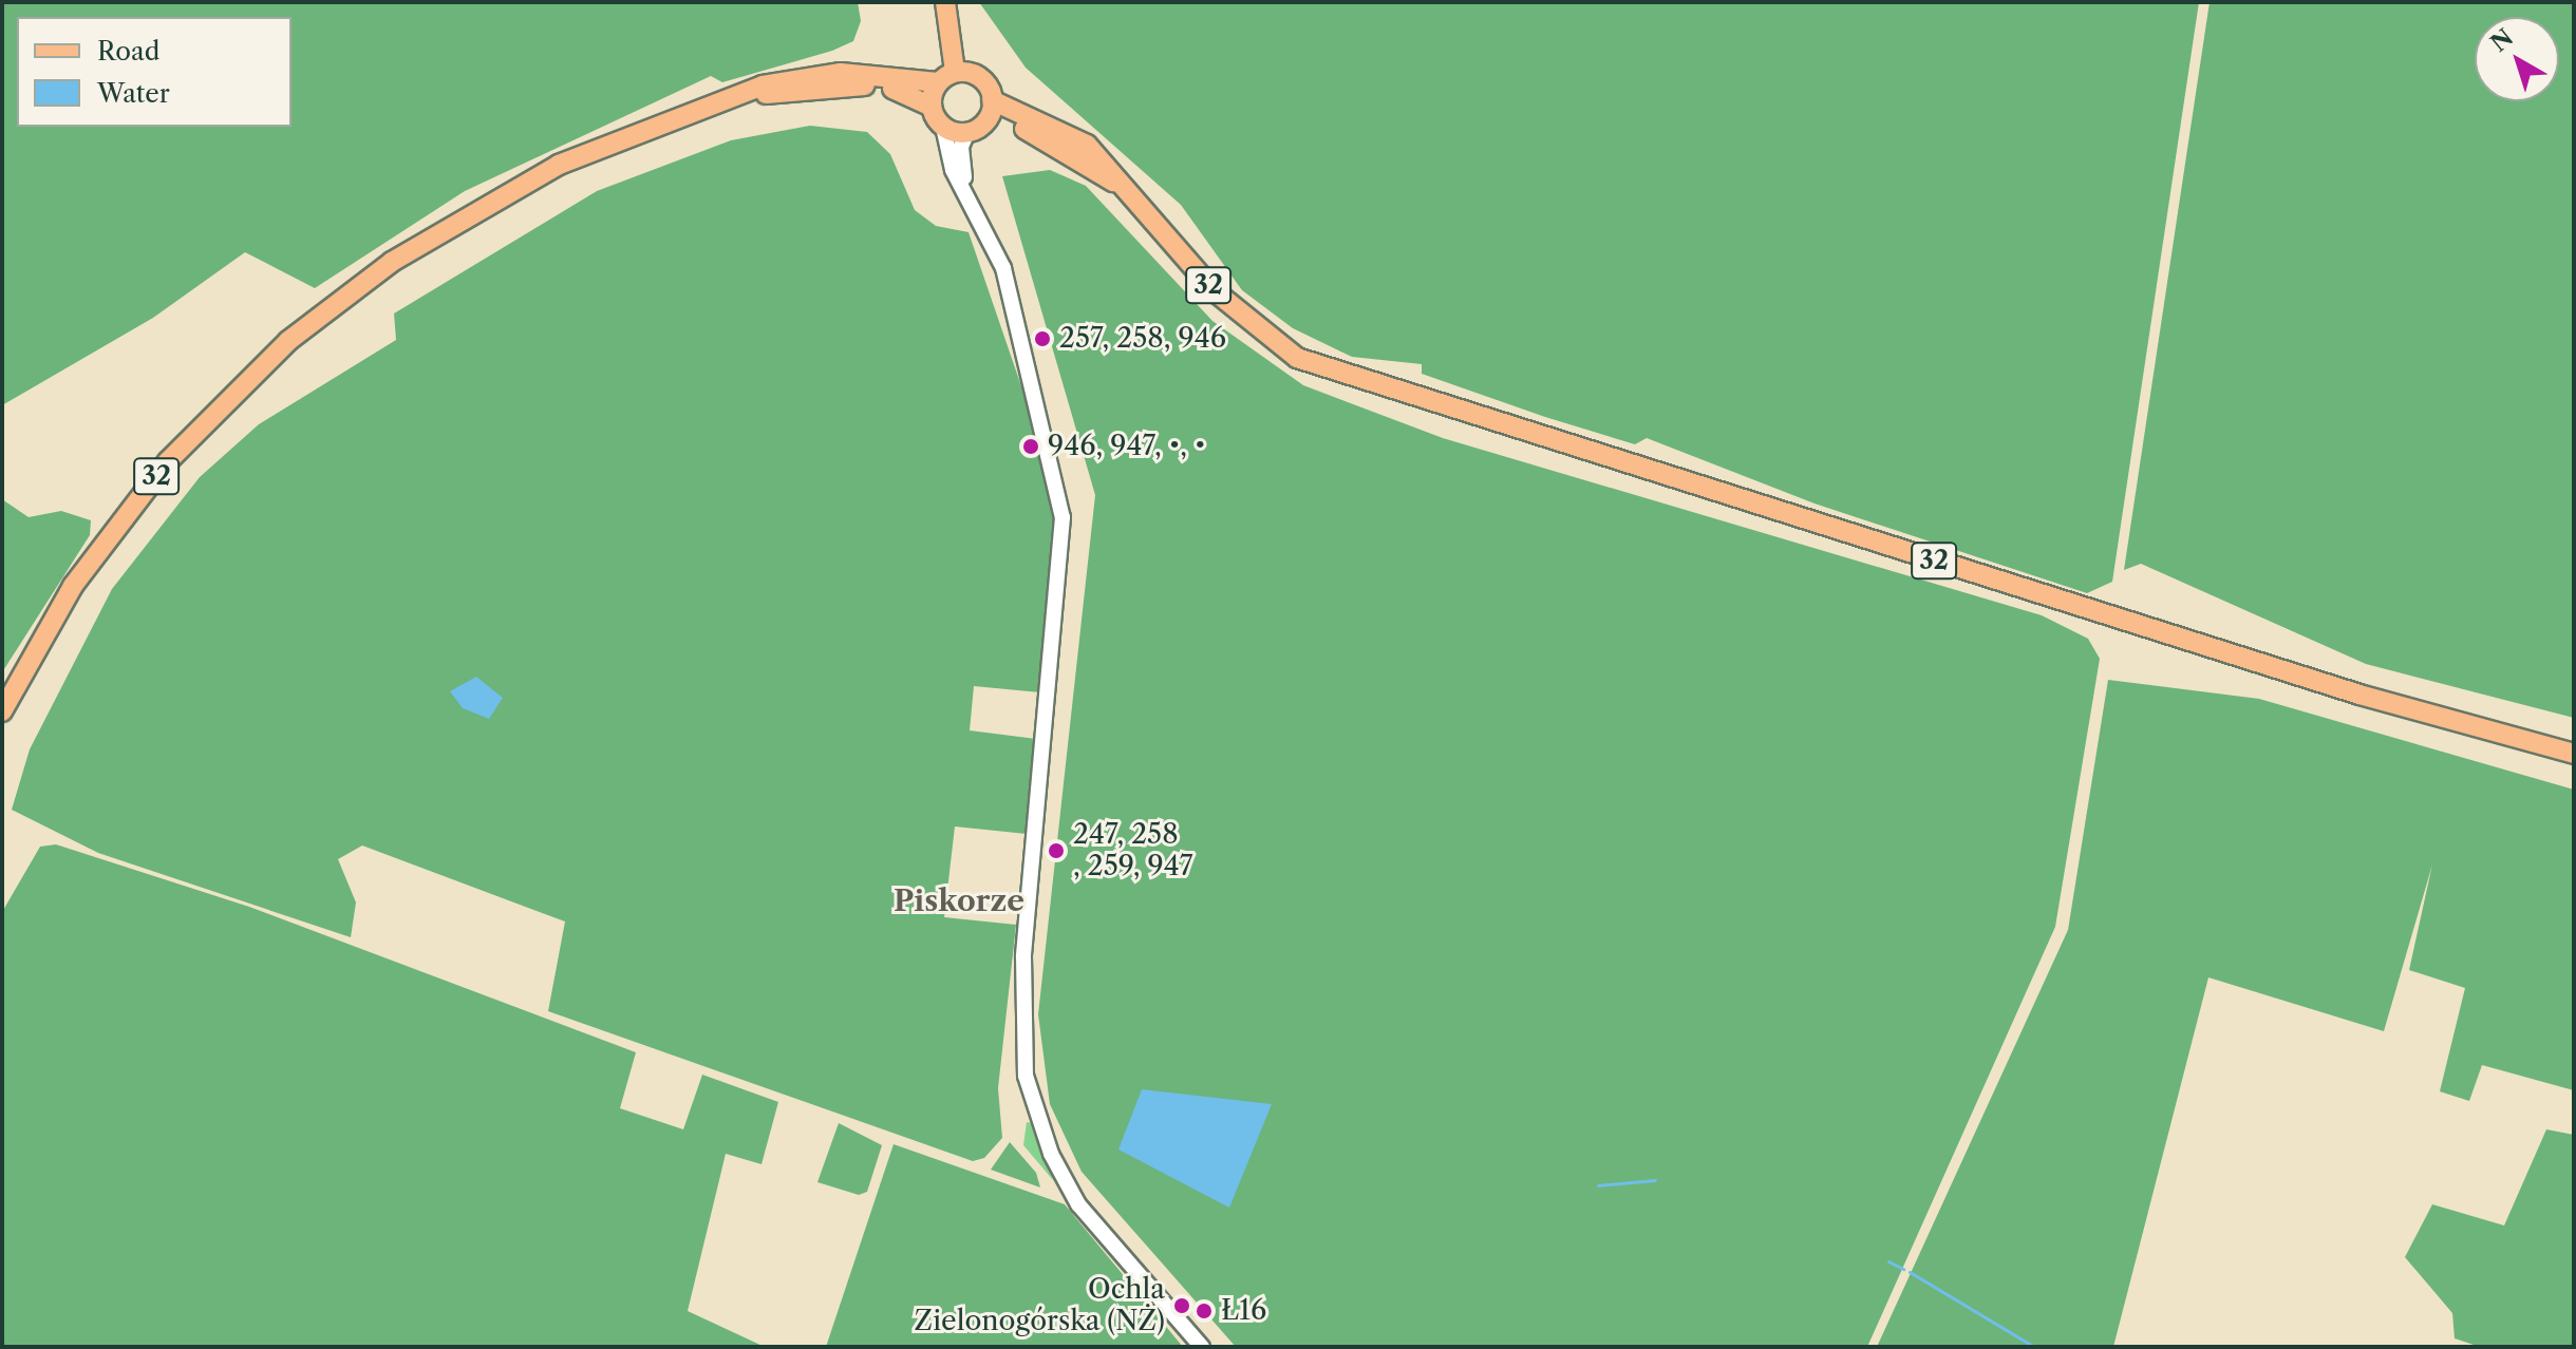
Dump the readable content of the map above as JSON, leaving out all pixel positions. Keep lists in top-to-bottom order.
{
  "streets": {
    "main road": ["32"]
  },
  "districts": ["Piskorze"],
  "places": [
    "257, 258, 946",
    "946, 947, •, •",
    "247, 258 , 259, 947",
    "Ochla Zielonogórska (NŻ)",
    "Ł16"
  ],
  "legend": ["Road", "Water"],
  "north": "top left"
}
